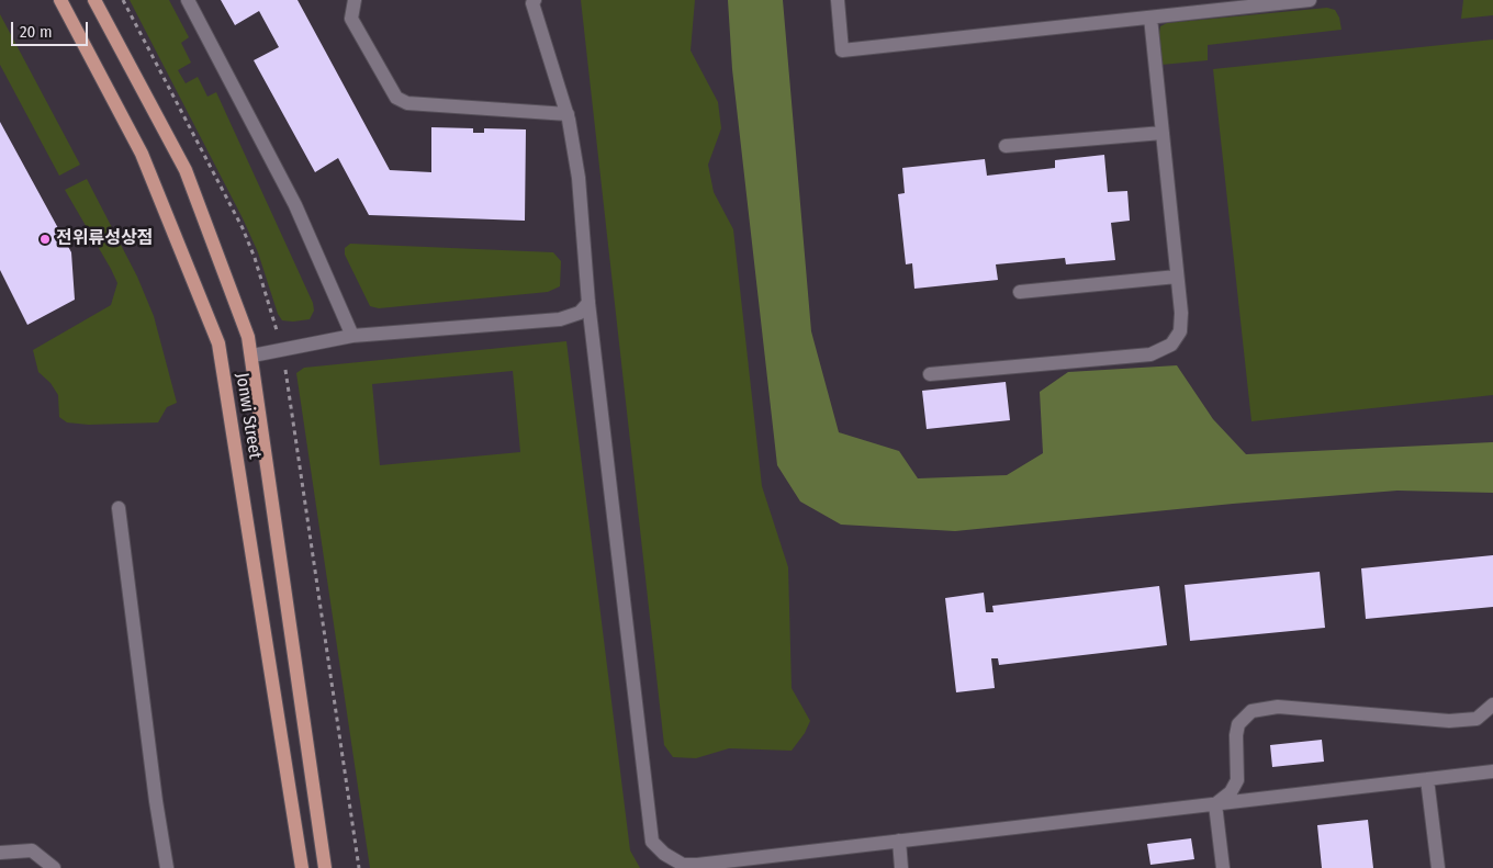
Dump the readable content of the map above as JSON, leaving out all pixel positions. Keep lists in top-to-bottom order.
{
  "streets": {
    "main road": ["Jonwi Street"]
  },
  "places": ["전위류성상점"],
  "scale_bar": "20 m"
}
